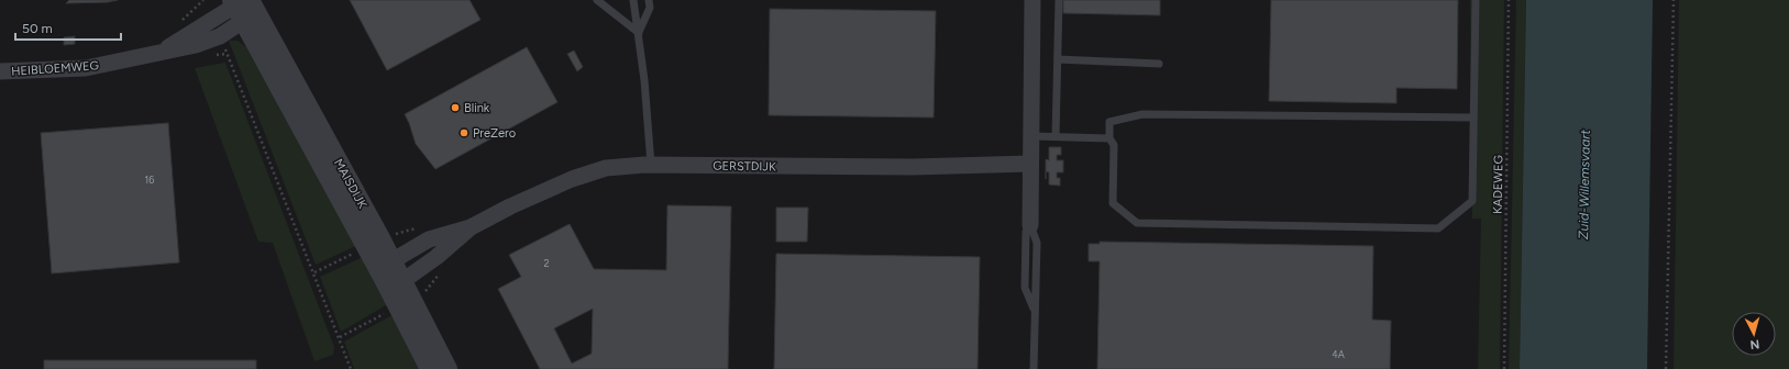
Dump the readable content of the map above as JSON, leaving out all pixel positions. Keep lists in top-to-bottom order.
{
  "streets": {
    "street": ["HEIBLOEMWEG", "GERSTDIJK", "MAISDIJK"],
    "path": ["KADEWEG"]
  },
  "crossings": [
    ["HEIBLOEMWEG", "MAISDIJK"],
    ["GERSTDIJK", "MAISDIJK"]
  ],
  "water": ["Zuid-Willemsvaart"],
  "places": ["Blink", "PreZero"],
  "house_numbers": ["16", "2", "4A"],
  "scale_bar": "50 m",
  "north": "bottom"
}
